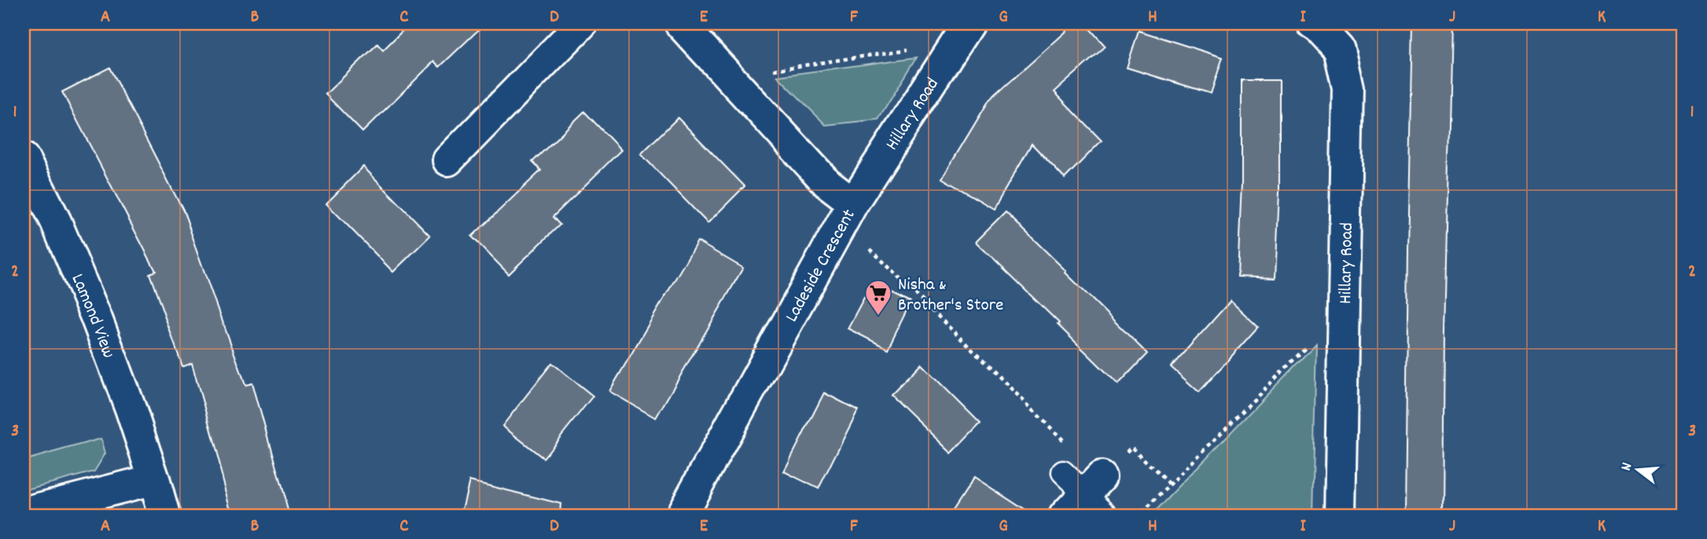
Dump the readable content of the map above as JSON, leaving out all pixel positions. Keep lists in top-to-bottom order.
{
  "streets": {
    "street": ["Hillary Road", "Ladeside Crescent", "Lamond View"]
  },
  "crossings": [
    ["Hillary Road", "Ladeside Crescent"]
  ],
  "places": {
    "supermarket": ["Nisha & Brother's Store"]
  },
  "north": "left",
  "grid": {
    "columns": [
      "A",
      "B",
      "C",
      "D",
      "E",
      "F",
      "G",
      "H",
      "I",
      "J",
      "K"
    ],
    "rows": ["1", "2", "3"]
  }
}
